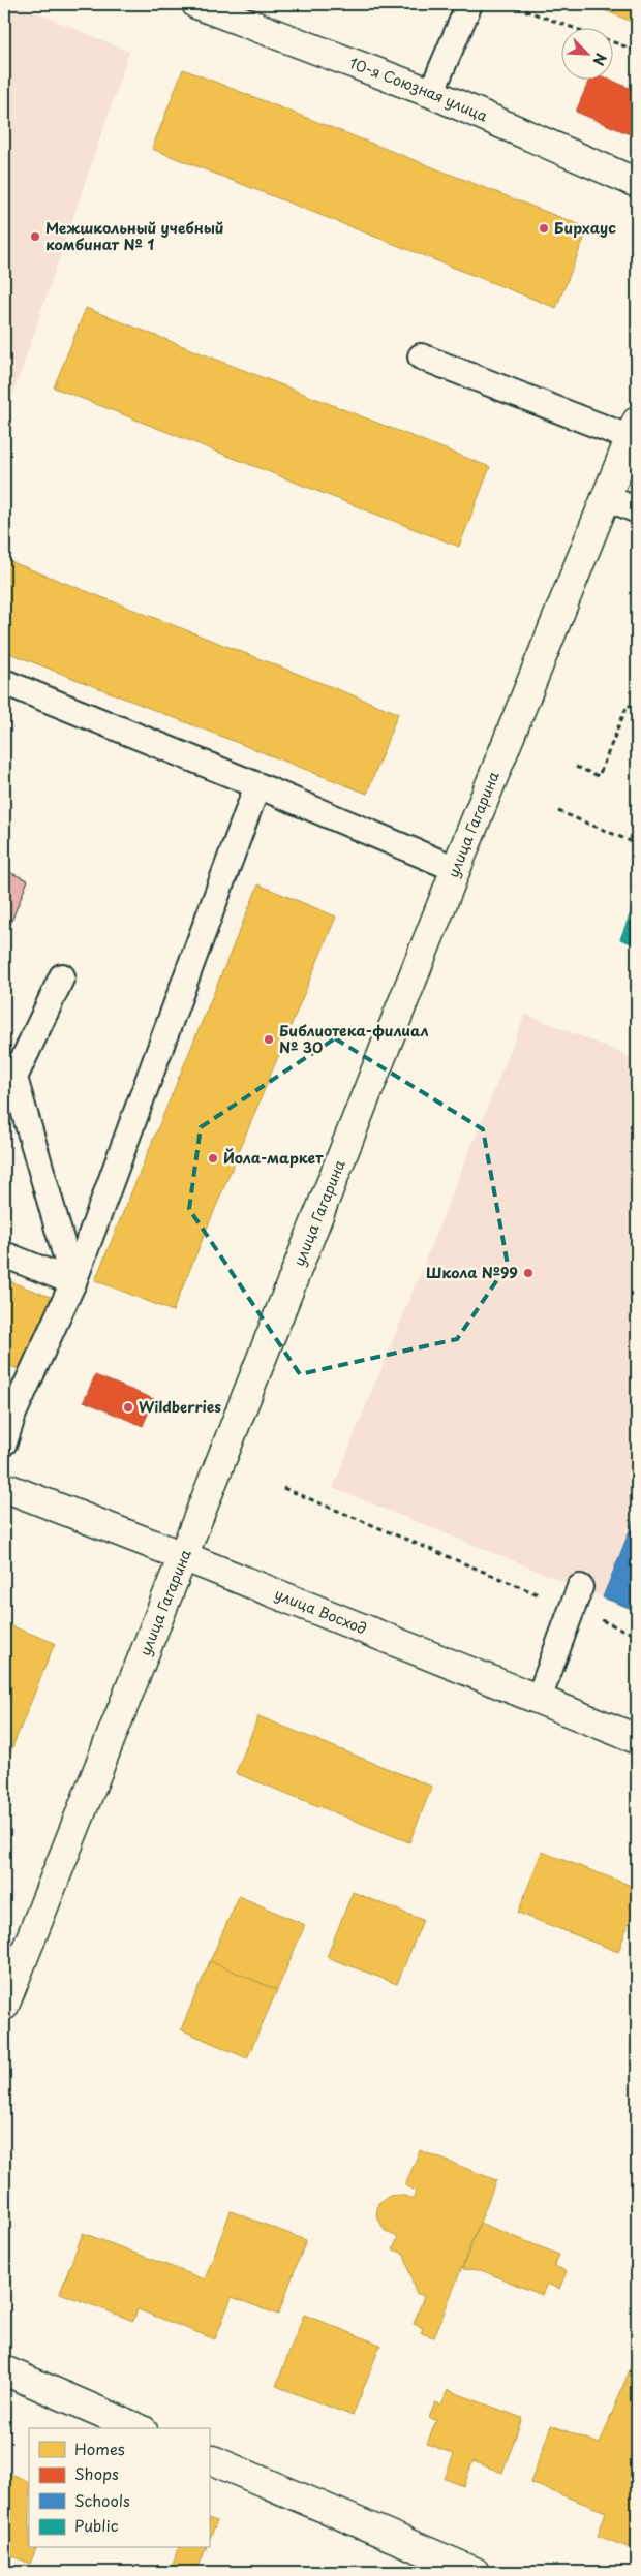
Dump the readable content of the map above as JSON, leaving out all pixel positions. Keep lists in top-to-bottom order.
{
  "streets": {
    "street": ["10-я Союзная улица", "улица Гагарина", "улица Восход"]
  },
  "crossings": [
    ["улица Гагарина", "улица Восход"]
  ],
  "places": [
    "Бирхаус",
    "Межшкольный учебный комбинат № 1",
    "Библиотека-филиал № 30",
    "Йола-маркет",
    "Школа №99",
    "Wildberries"
  ],
  "legend": [
    "Homes",
    "Shops",
    "Schools",
    "Public"
  ],
  "north": "bottom right"
}
